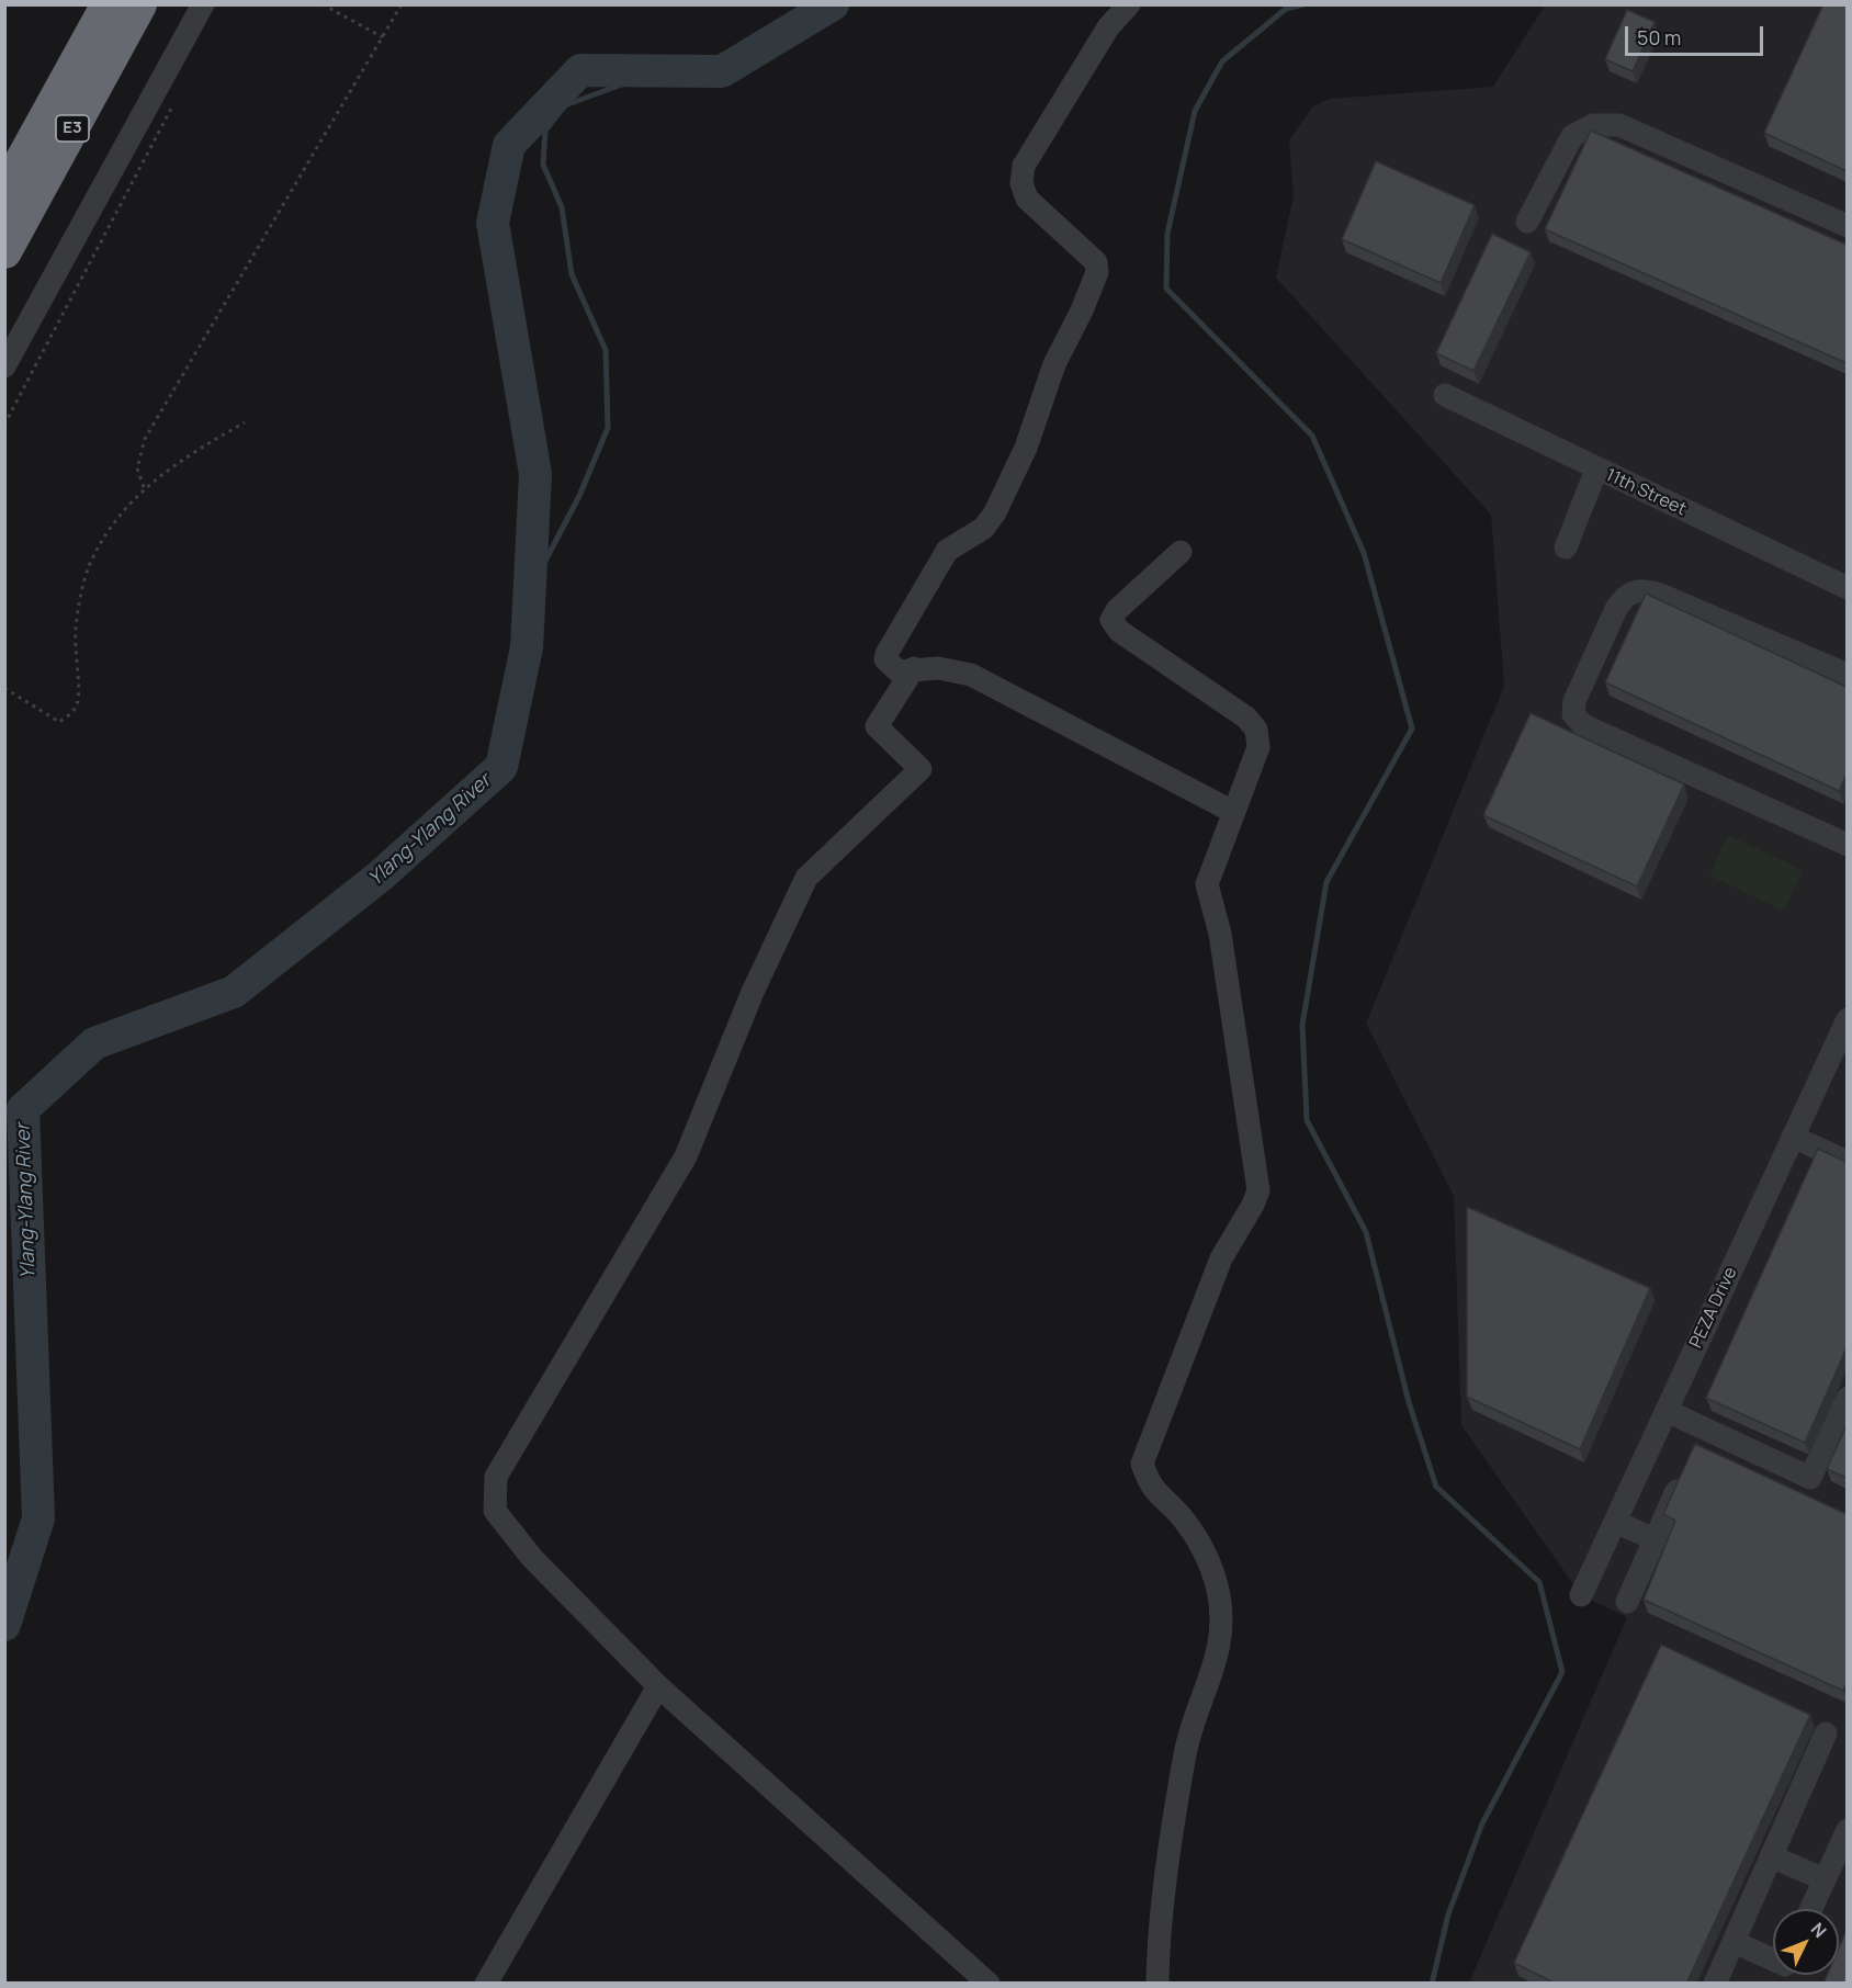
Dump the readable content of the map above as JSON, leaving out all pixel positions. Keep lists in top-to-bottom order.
{
  "streets": {
    "highway": ["E3"],
    "street": ["11th Street", "PEZA Drive"]
  },
  "water": ["Ylang-Ylang River"],
  "scale_bar": "50 m",
  "north": "top right"
}
